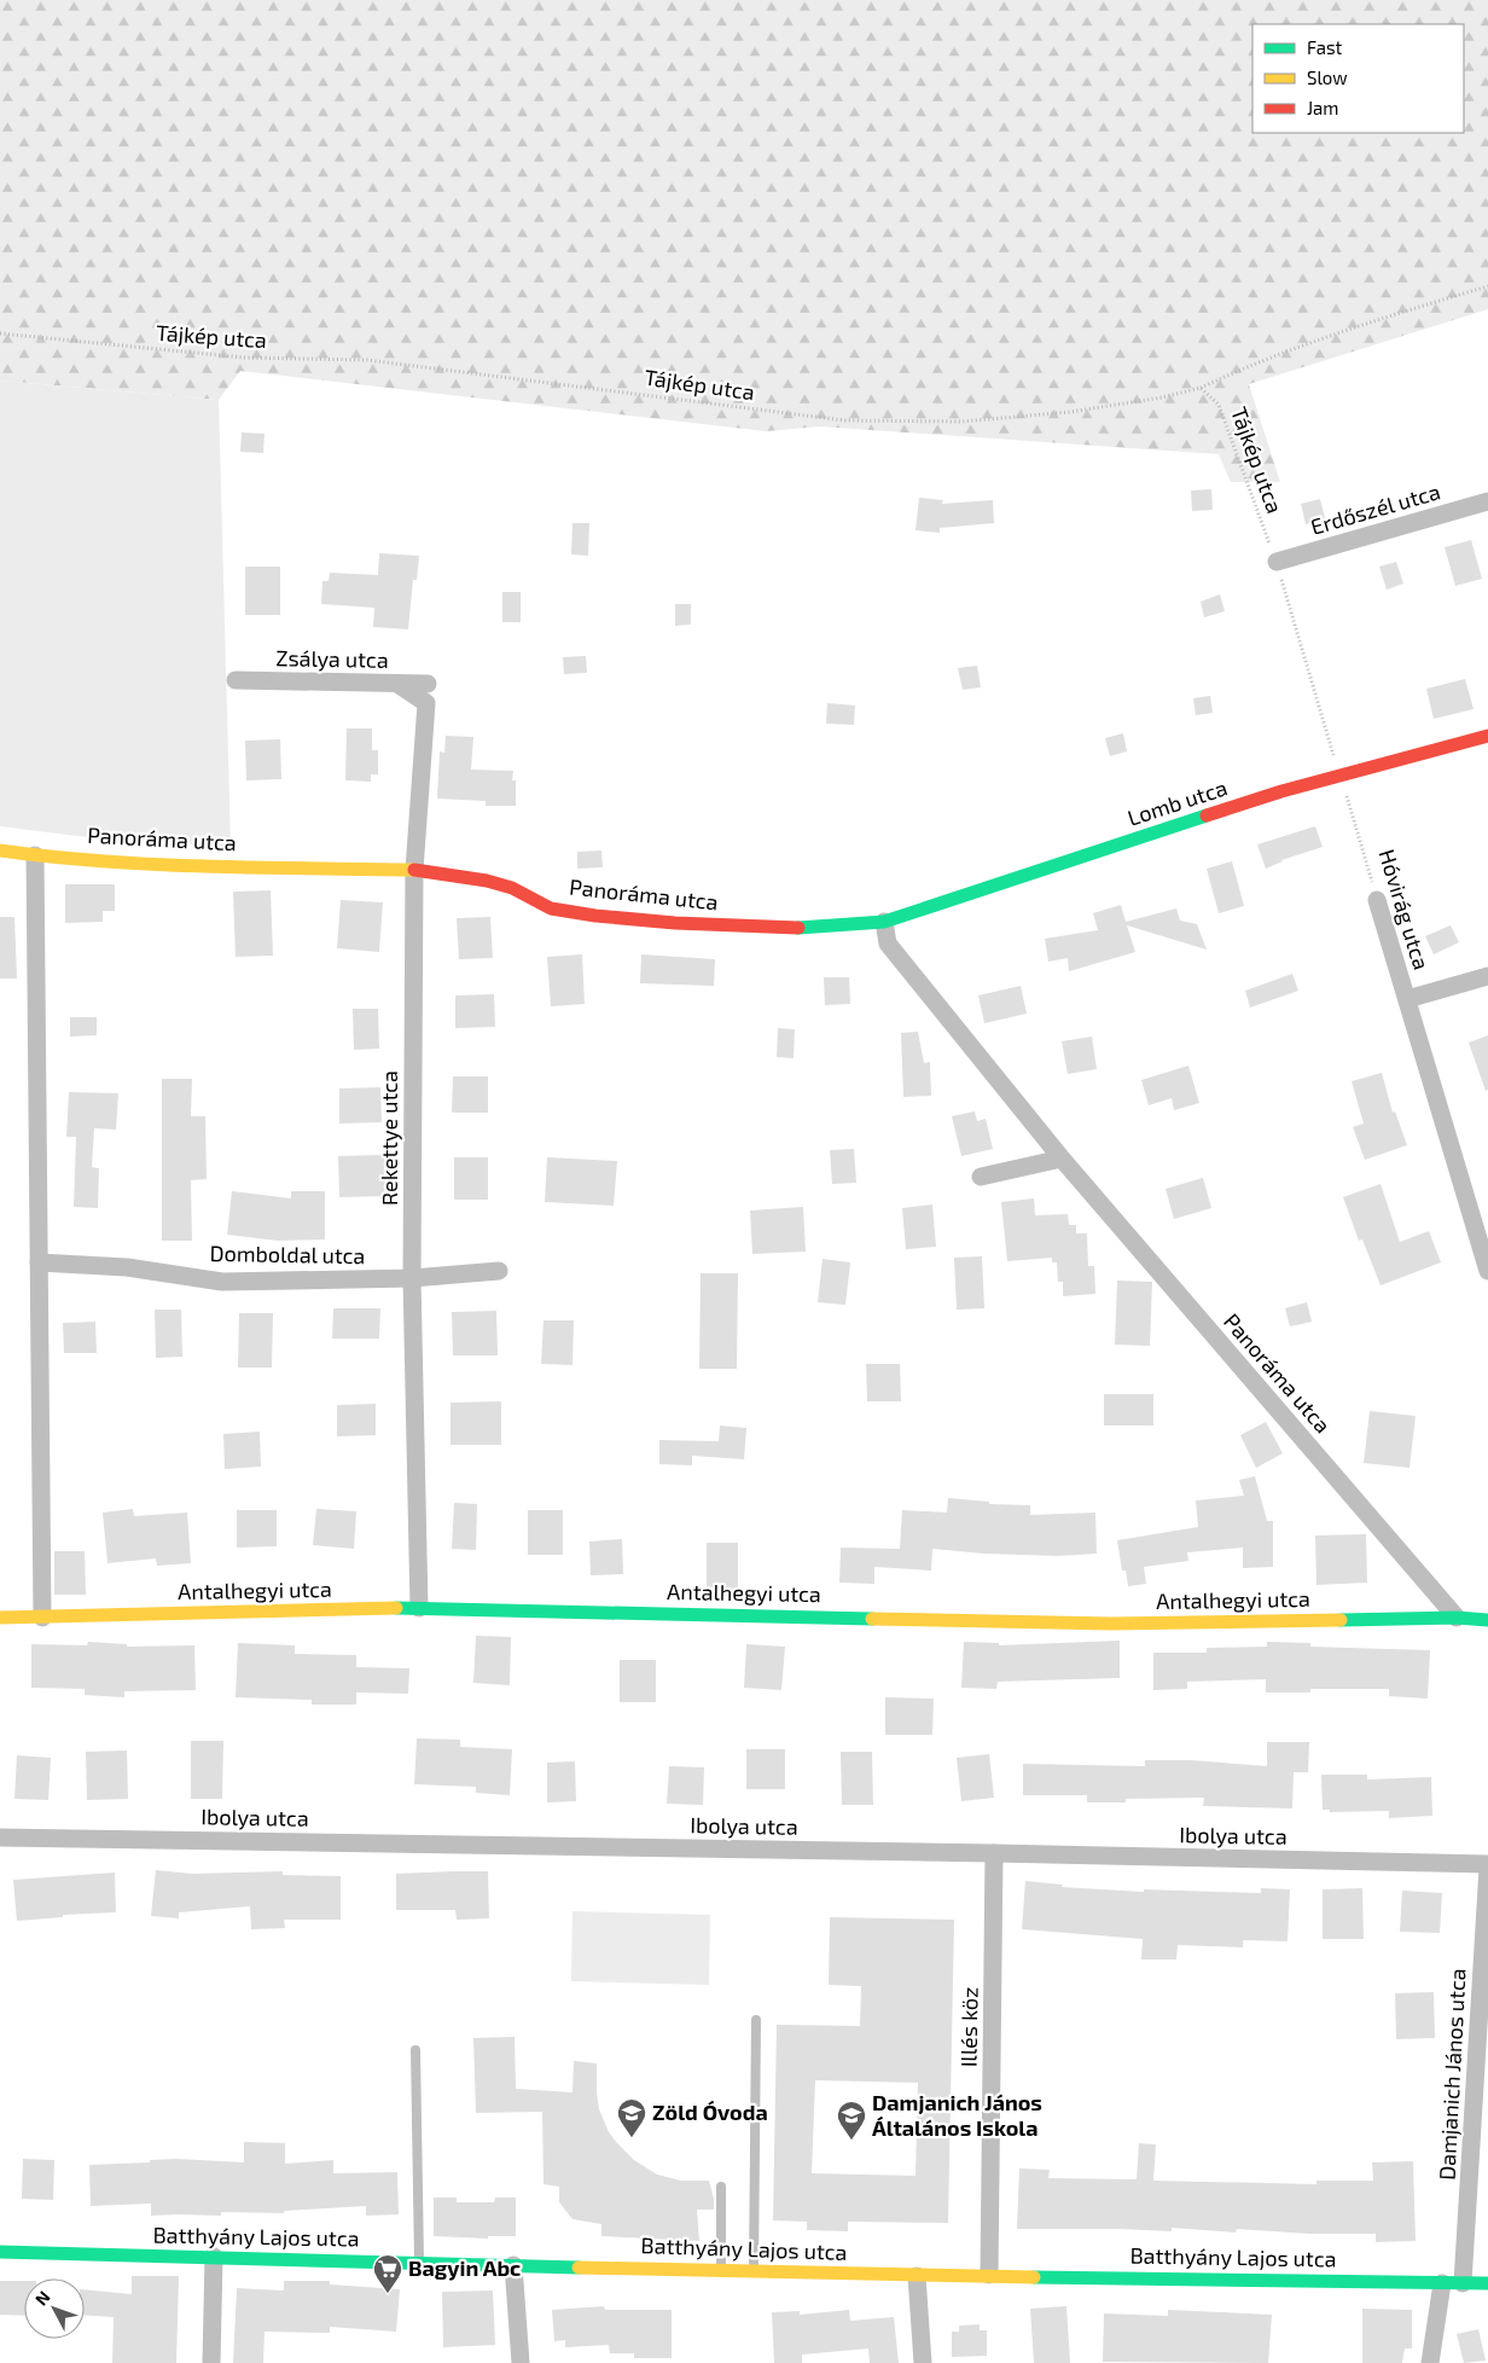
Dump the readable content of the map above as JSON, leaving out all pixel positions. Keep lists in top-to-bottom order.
{
  "streets": {
    "street": [
      "Erdőszél utca",
      "Zsálya utca",
      "Lomb utca",
      "Panoráma utca",
      "Hóvirág utca",
      "Rekettye utca",
      "Domboldal utca",
      "Antalhegyi utca",
      "Ibolya utca",
      "Illés köz",
      "Damjanich János utca",
      "Batthyány Lajos utca"
    ],
    "path": ["Tájkép utca"]
  },
  "crossings": [
    ["Tájkép utca", "Erdőszél utca"],
    ["Tájkép utca", "Hóvirág utca"],
    ["Erdőszél utca", "Hóvirág utca"],
    ["Zsálya utca", "Rekettye utca"],
    ["Lomb utca", "Panoráma utca"],
    ["Lomb utca", "Hóvirág utca"],
    ["Panoráma utca", "Rekettye utca"],
    ["Panoráma utca", "Antalhegyi utca"],
    ["Rekettye utca", "Domboldal utca"],
    ["Rekettye utca", "Antalhegyi utca"],
    ["Ibolya utca", "Illés köz"],
    ["Ibolya utca", "Damjanich János utca"],
    ["Illés köz", "Batthyány Lajos utca"],
    ["Damjanich János utca", "Batthyány Lajos utca"]
  ],
  "places": {
    "school or university": ["Zöld Óvoda", "Damjanich János Általános Iskola"],
    "supermarket": ["Bagyin Abc"]
  },
  "legend": ["Fast", "Slow", "Jam"],
  "north": "top left"
}
